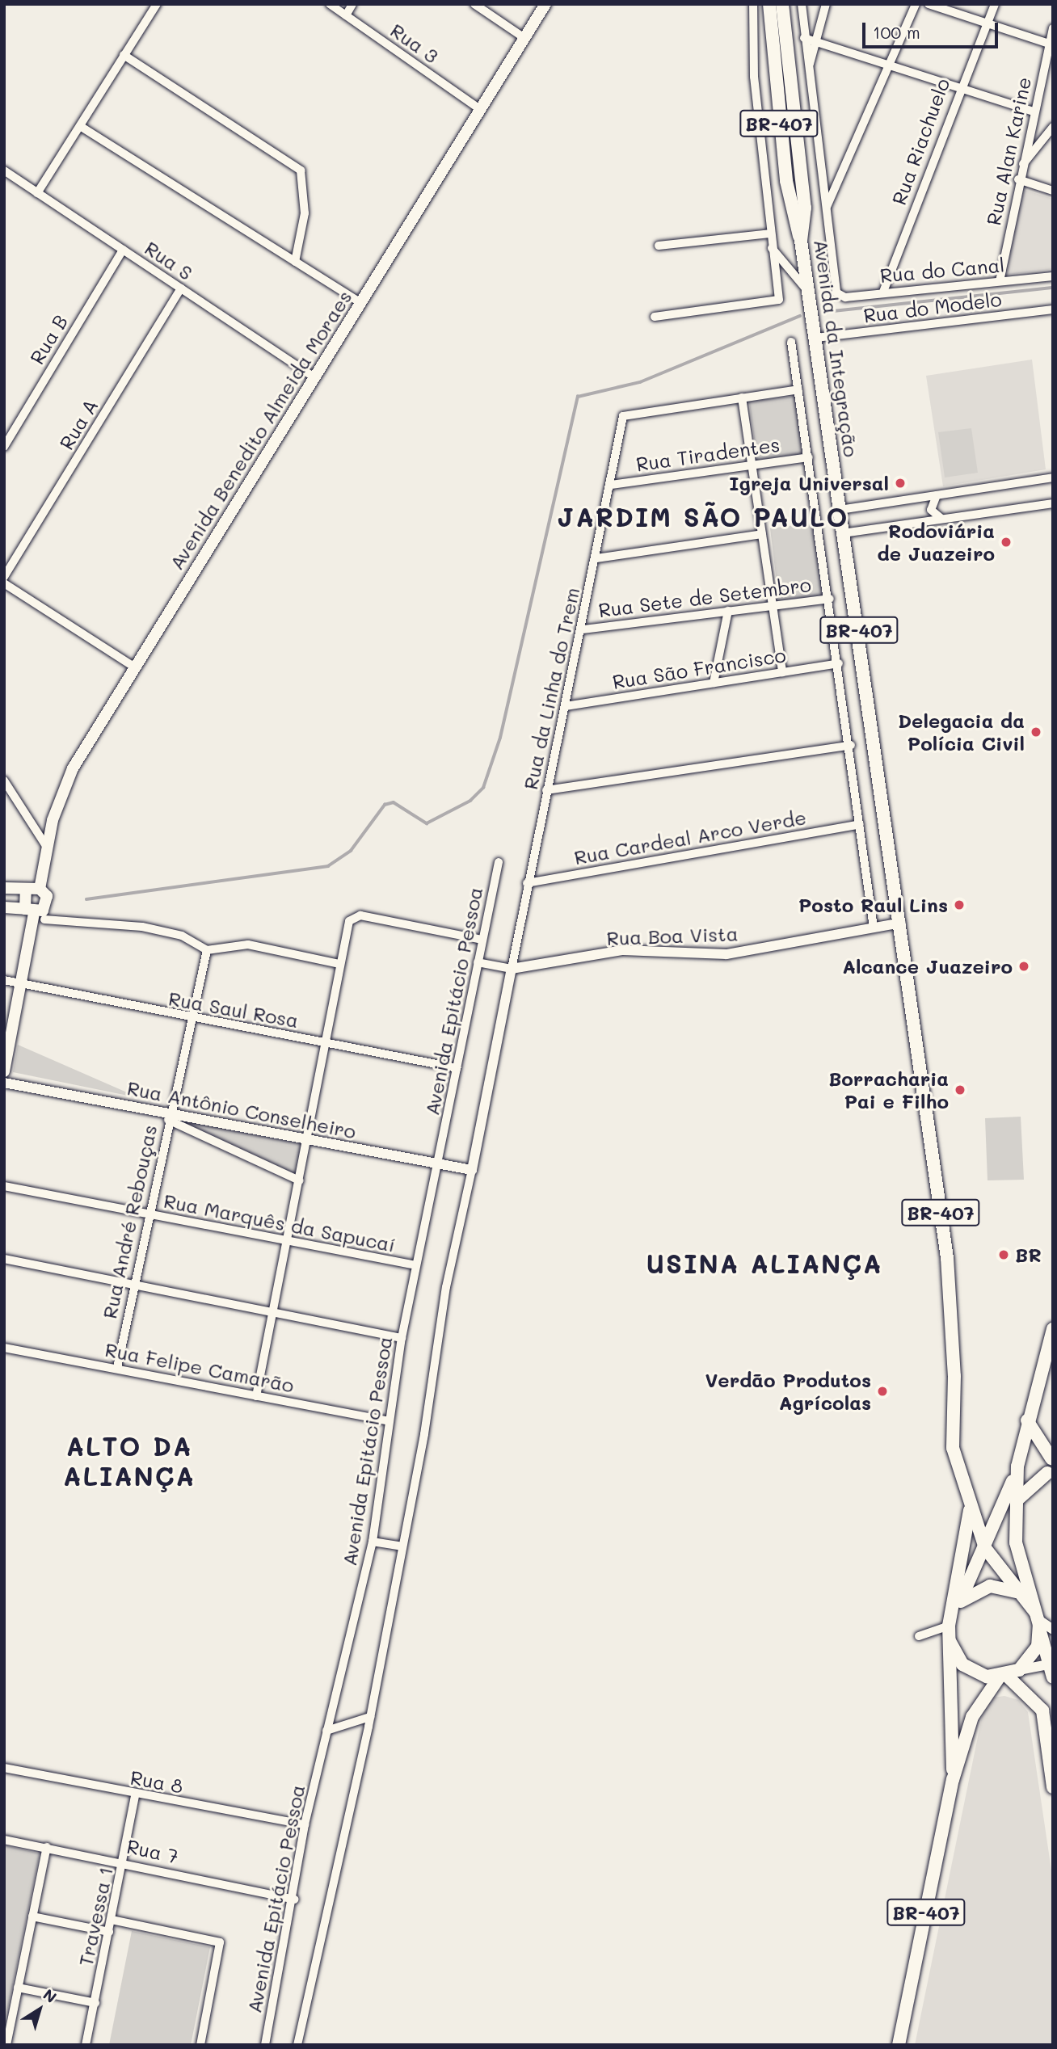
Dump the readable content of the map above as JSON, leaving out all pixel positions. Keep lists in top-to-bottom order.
{
  "streets": {
    "main road": ["BR-407", "Avenida da Integração", "Avenida Benedito Almeida Moraes"],
    "street": [
      "Rua 3",
      "Rua Riachuelo",
      "Rua Alan Karine",
      "Rua S",
      "Rua do Canal",
      "Rua do Modelo",
      "Rua B",
      "Rua A",
      "Rua Tiradentes",
      "Rua Sete de Setembro",
      "Rua São Francisco",
      "Rua da Linha do Trem",
      "Rua Cardeal Arco Verde",
      "Rua Boa Vista",
      "Avenida Epitácio Pessoa",
      "Rua Saul Rosa",
      "Rua Antônio Conselheiro",
      "Rua André Rebouças",
      "Rua Marquês da Sapucaí",
      "Rua Felipe Camarão",
      "Rua 8",
      "Rua 7",
      "Travessa 1"
    ]
  },
  "crossings": [
    ["Rua 3", "Avenida Benedito Almeida Moraes"],
    ["BR-407", "Avenida da Integração"],
    ["Rua Riachuelo", "Rua do Canal"],
    ["Rua Alan Karine", "Rua do Canal"],
    ["Rua S", "Rua B"],
    ["Rua S", "Rua A"],
    ["Rua S", "Avenida Benedito Almeida Moraes"],
    ["Rua do Modelo", "Avenida da Integração"],
    ["Avenida da Integração", "Rua Boa Vista"],
    ["Rua Tiradentes", "Rua da Linha do Trem"],
    ["Rua Sete de Setembro", "Rua da Linha do Trem"],
    ["Rua São Francisco", "Rua da Linha do Trem"],
    ["Rua da Linha do Trem", "Rua Cardeal Arco Verde"],
    ["Rua da Linha do Trem", "Rua Boa Vista"],
    ["Avenida Epitácio Pessoa", "Rua Saul Rosa"],
    ["Avenida Epitácio Pessoa", "Rua Antônio Conselheiro"],
    ["Avenida Epitácio Pessoa", "Rua Marquês da Sapucaí"],
    ["Avenida Epitácio Pessoa", "Rua Felipe Camarão"],
    ["Avenida Epitácio Pessoa", "Rua 8"],
    ["Avenida Epitácio Pessoa", "Rua 7"],
    ["Rua Saul Rosa", "Rua André Rebouças"],
    ["Rua Antônio Conselheiro", "Rua André Rebouças"],
    ["Rua André Rebouças", "Rua Marquês da Sapucaí"],
    ["Rua André Rebouças", "Rua Felipe Camarão"],
    ["Rua 8", "Travessa 1"],
    ["Rua 7", "Travessa 1"]
  ],
  "districts": ["JARDIM SÃO PAULO", "USINA ALIANÇA", "ALTO DA ALIANÇA"],
  "places": [
    "Igreja Universal",
    "Rodoviária de Juazeiro",
    "Delegacia da Polícia Civil",
    "Posto Raul Lins",
    "Alcance Juazeiro",
    "Borracharia Pai e Filho",
    "BR",
    "Verdão Produtos Agrícolas"
  ],
  "scale_bar": "100 m",
  "north": "top right"
}
